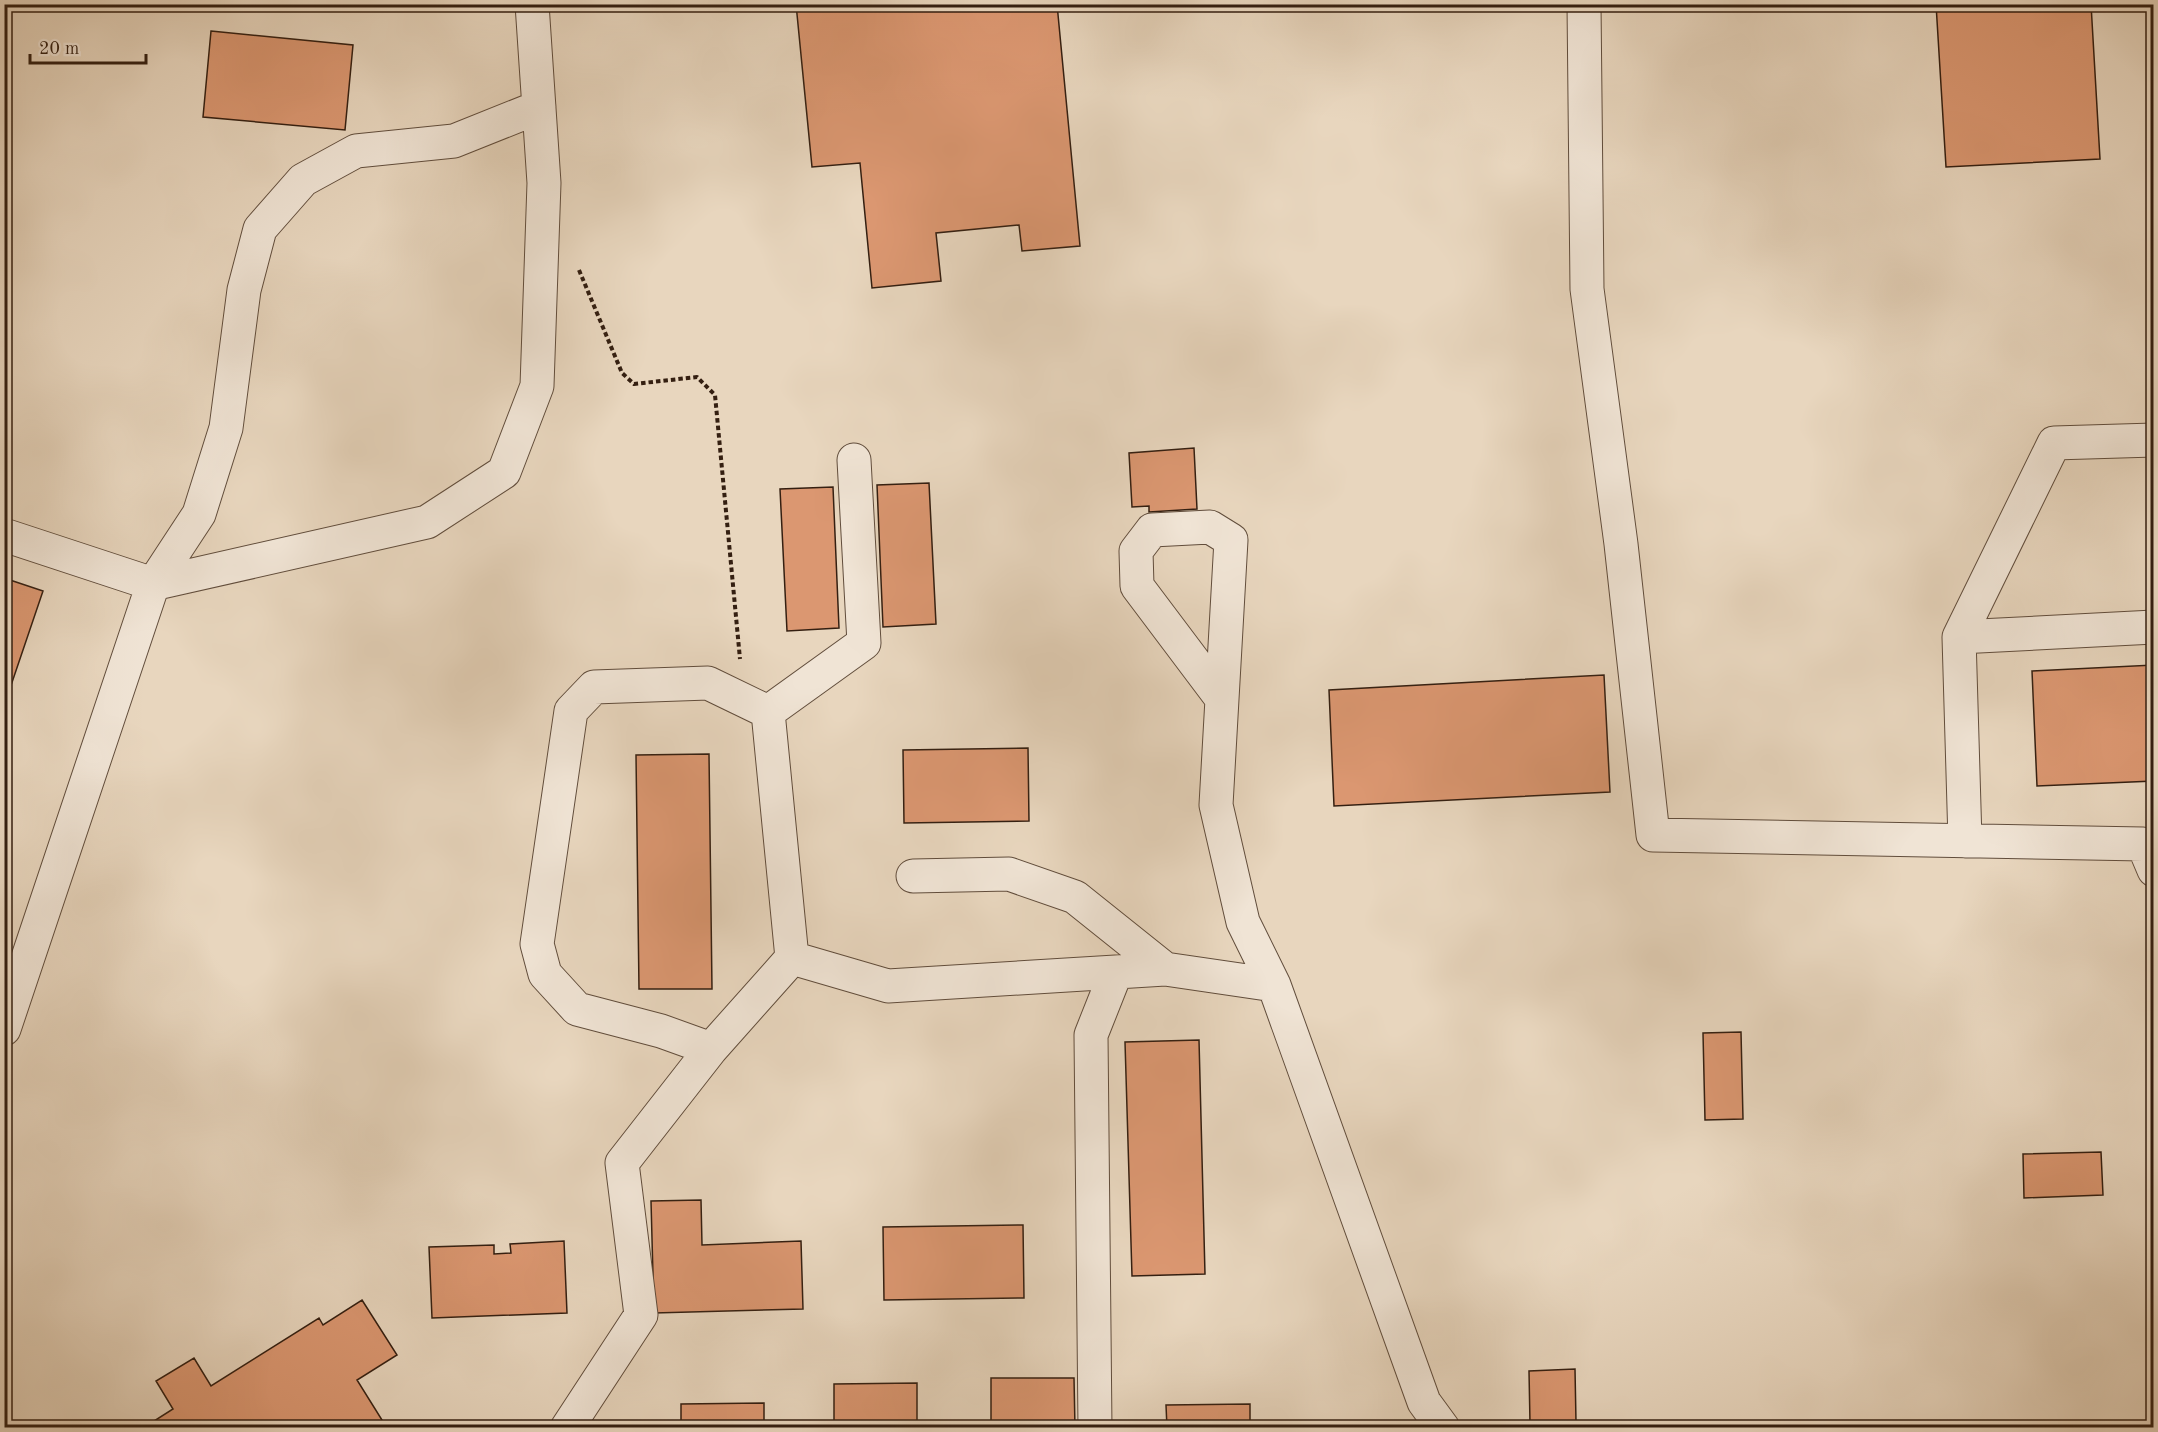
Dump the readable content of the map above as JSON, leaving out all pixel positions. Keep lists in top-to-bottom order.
{
  "scale_bar": "20 m"
}
